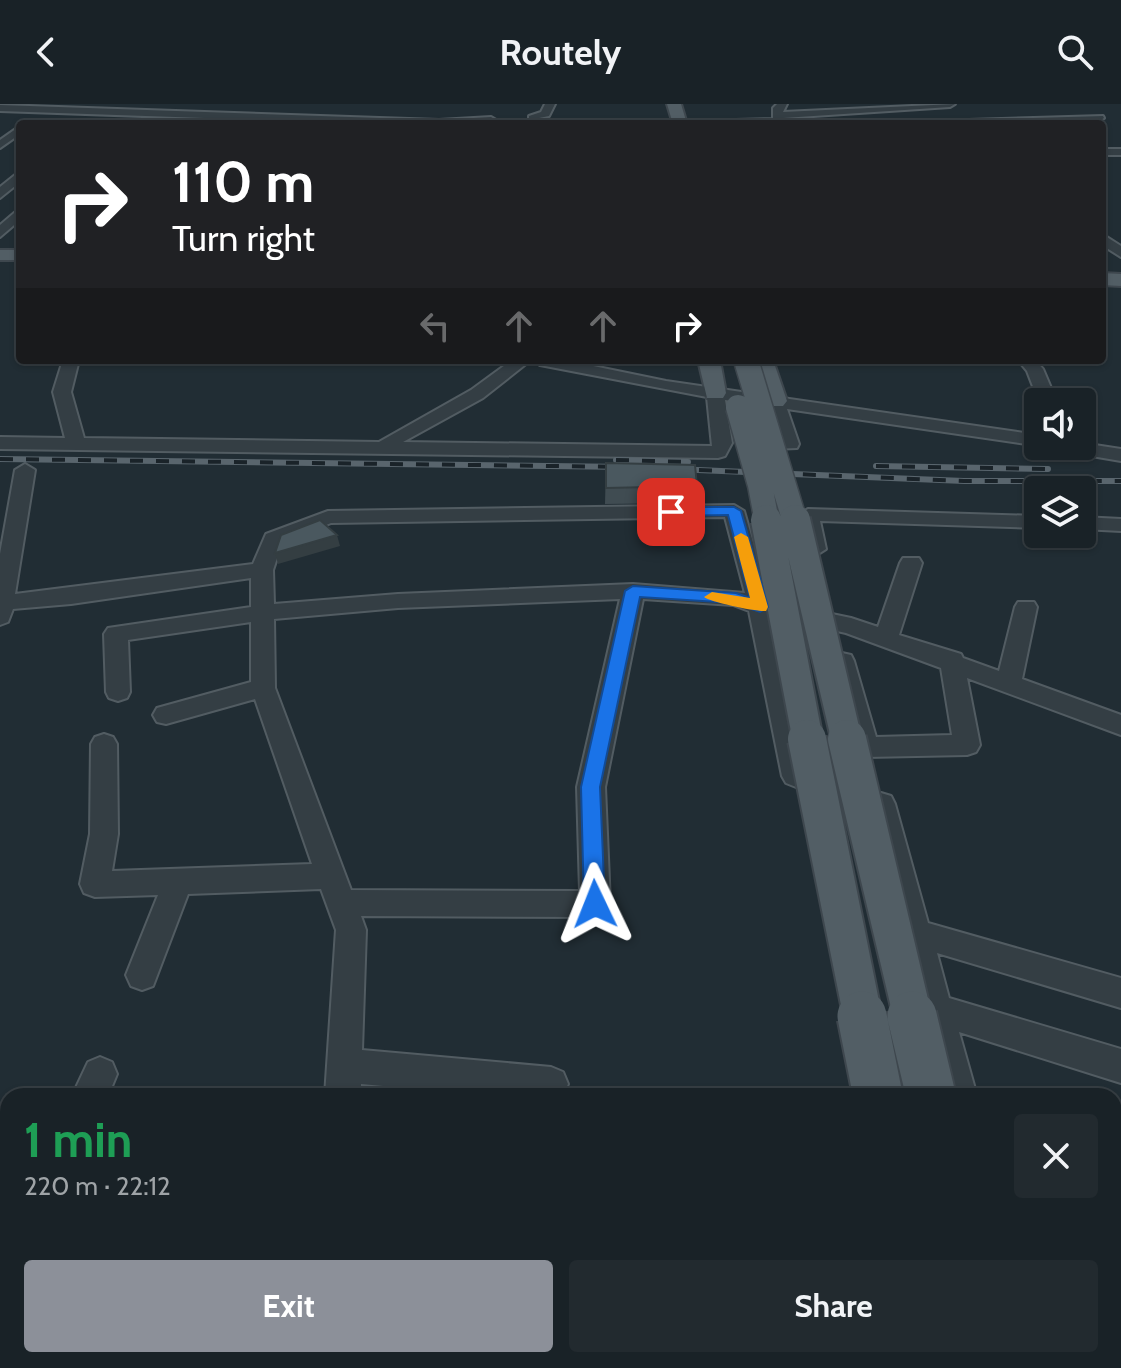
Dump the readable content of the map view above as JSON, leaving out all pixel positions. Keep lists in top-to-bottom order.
{
  "page": {
    "header": "Routely",
    "turn": ["110 m", "Turn right"],
    "heading": ["1 min", "220 m · 22:12"],
    "buttons": ["Exit", "Share"]
  }
}
